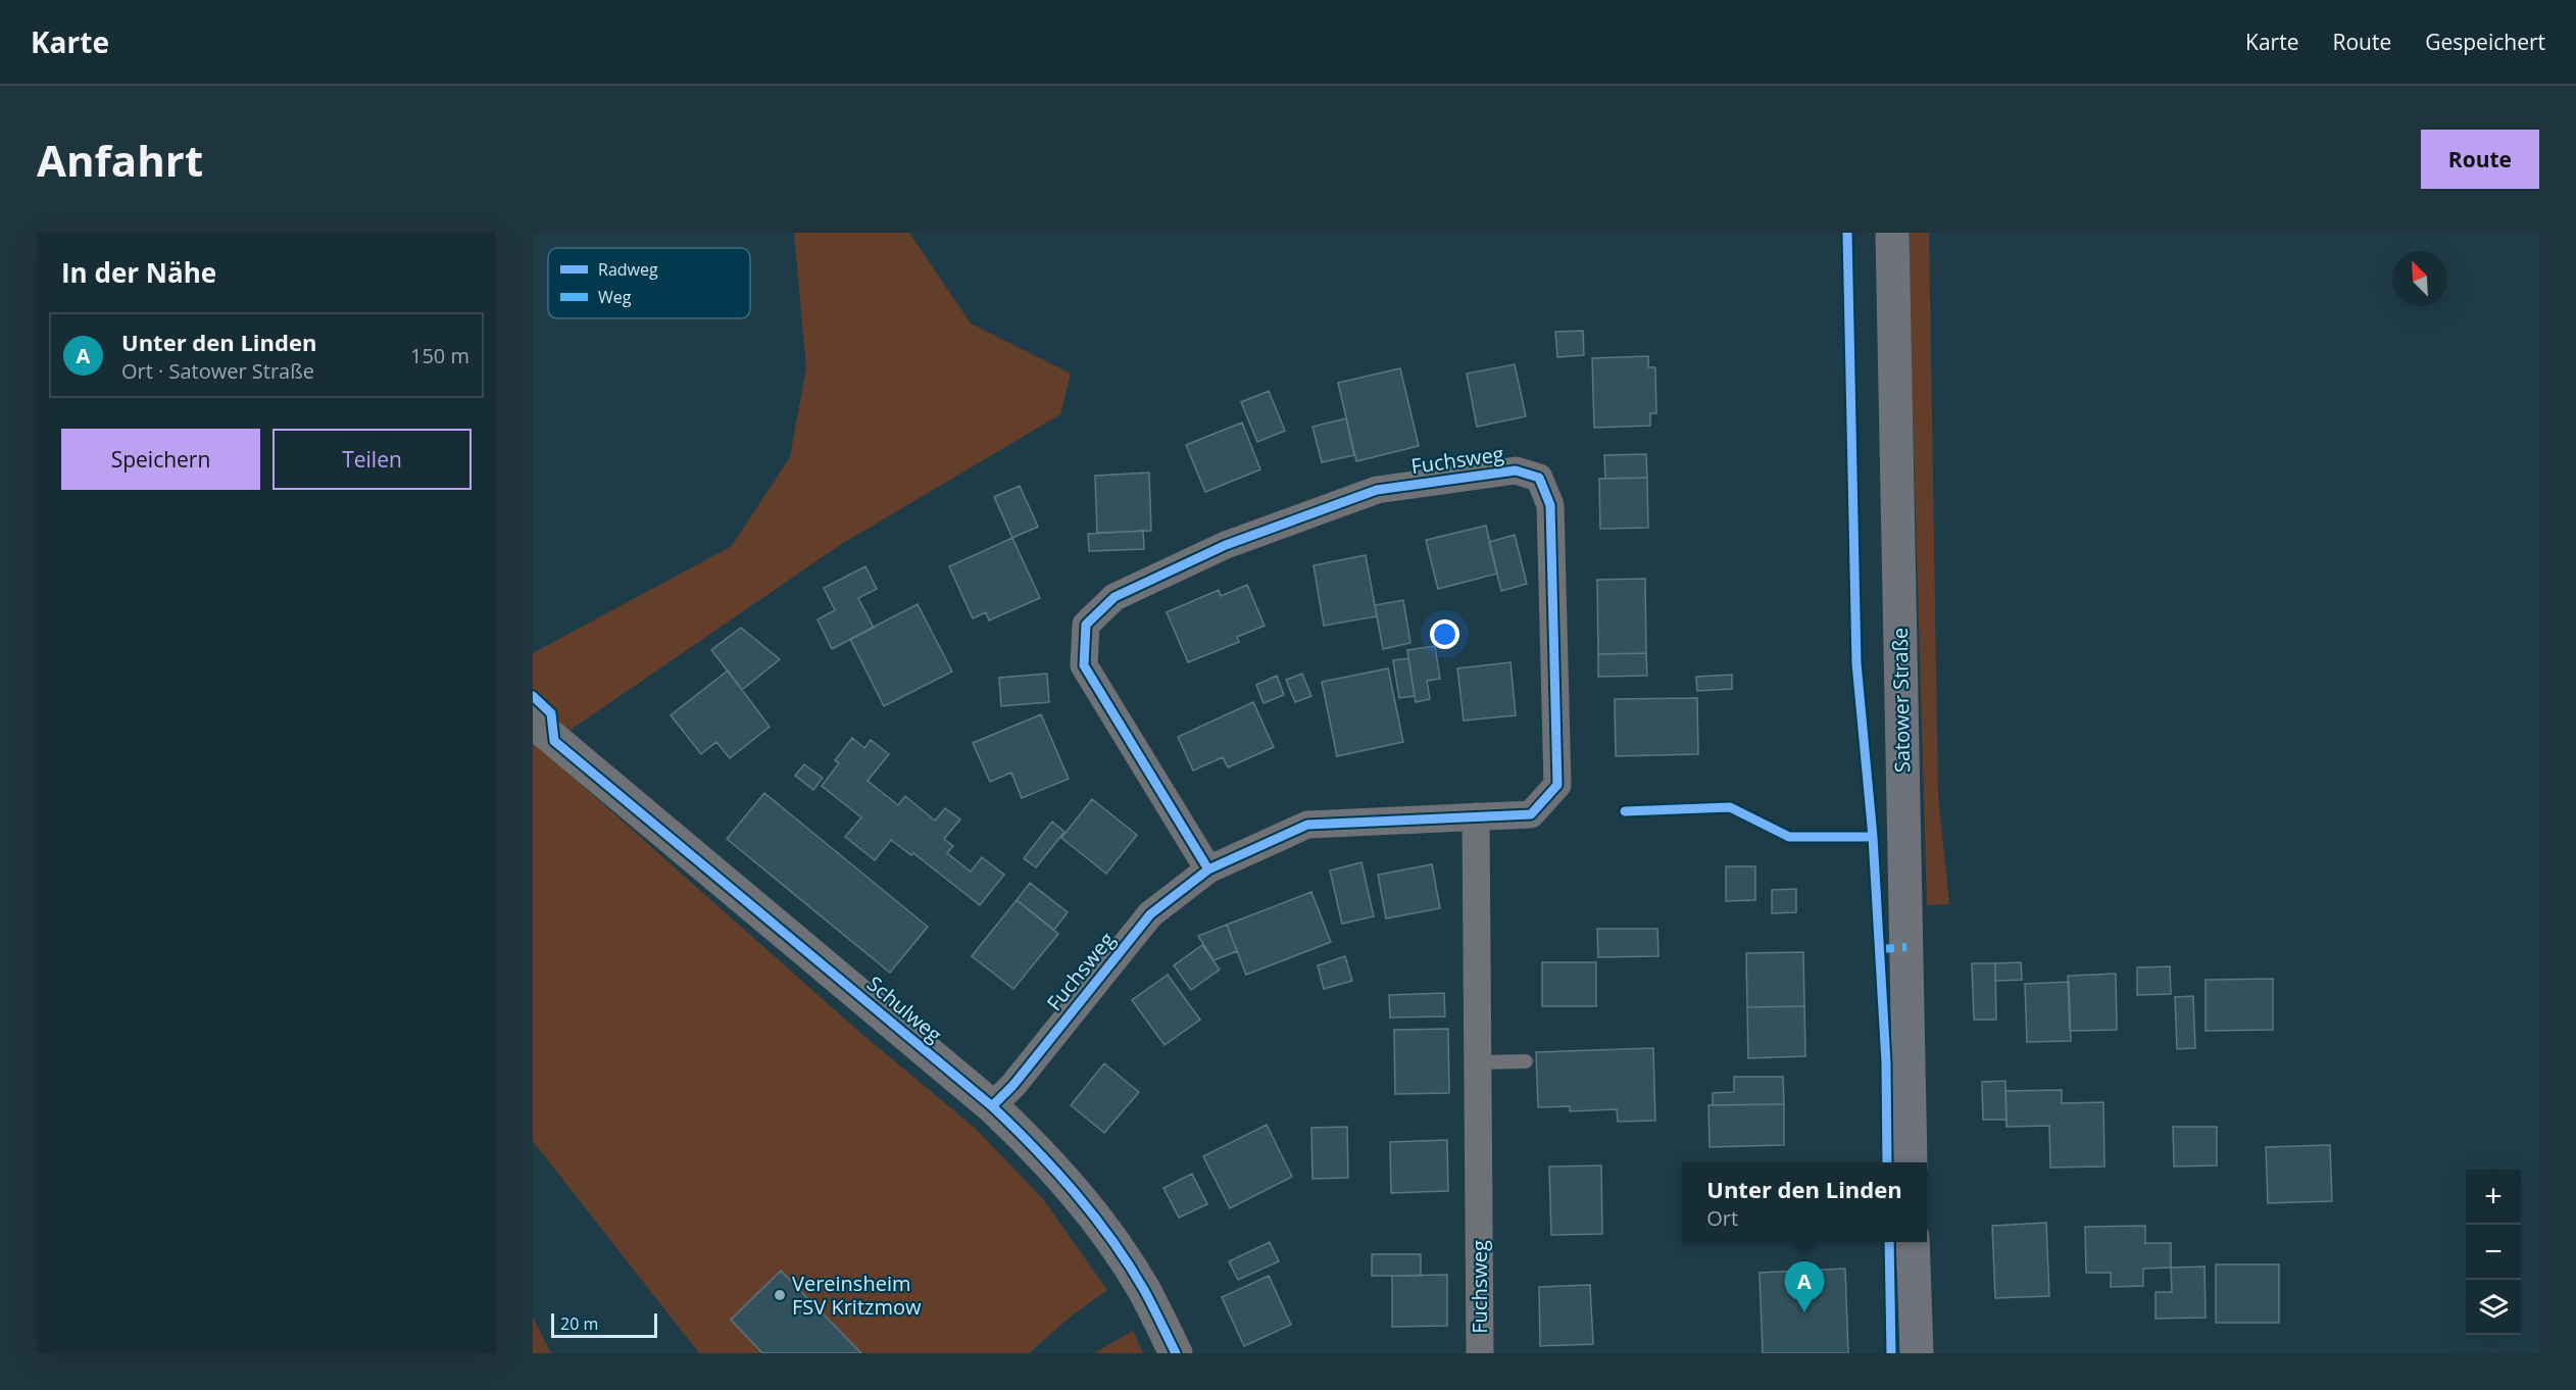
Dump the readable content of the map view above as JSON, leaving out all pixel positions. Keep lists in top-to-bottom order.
{
  "streets": {
    "main road": ["Satower Straße"],
    "street": ["Fuchsweg", "Schulweg"]
  },
  "crossings": [
    ["Fuchsweg", "Schulweg"]
  ],
  "places": ["Vereinsheim FSV Kritzmow"],
  "legend": ["Radweg", "Weg"],
  "scale_bar": "20 m",
  "north": "top left",
  "page": {
    "header": "Karte",
    "nav": ["Karte", "Route", "Gespeichert"],
    "buttons": [
      "Route",
      ["Speichern", "Teilen"]
    ],
    "title": "Anfahrt",
    "heading": "In der Nähe",
    "list": [
      {
        "mark": "A",
        "name": "Unter den Linden",
        "note": "Ort · Satower Straße",
        "value": "150 m"
      }
    ],
    "popup": ["Unter den Linden", "Ort"],
    "map_buttons": ["+", "−"],
    "pins": "A",
    "scale": "20 m"
  }
}
